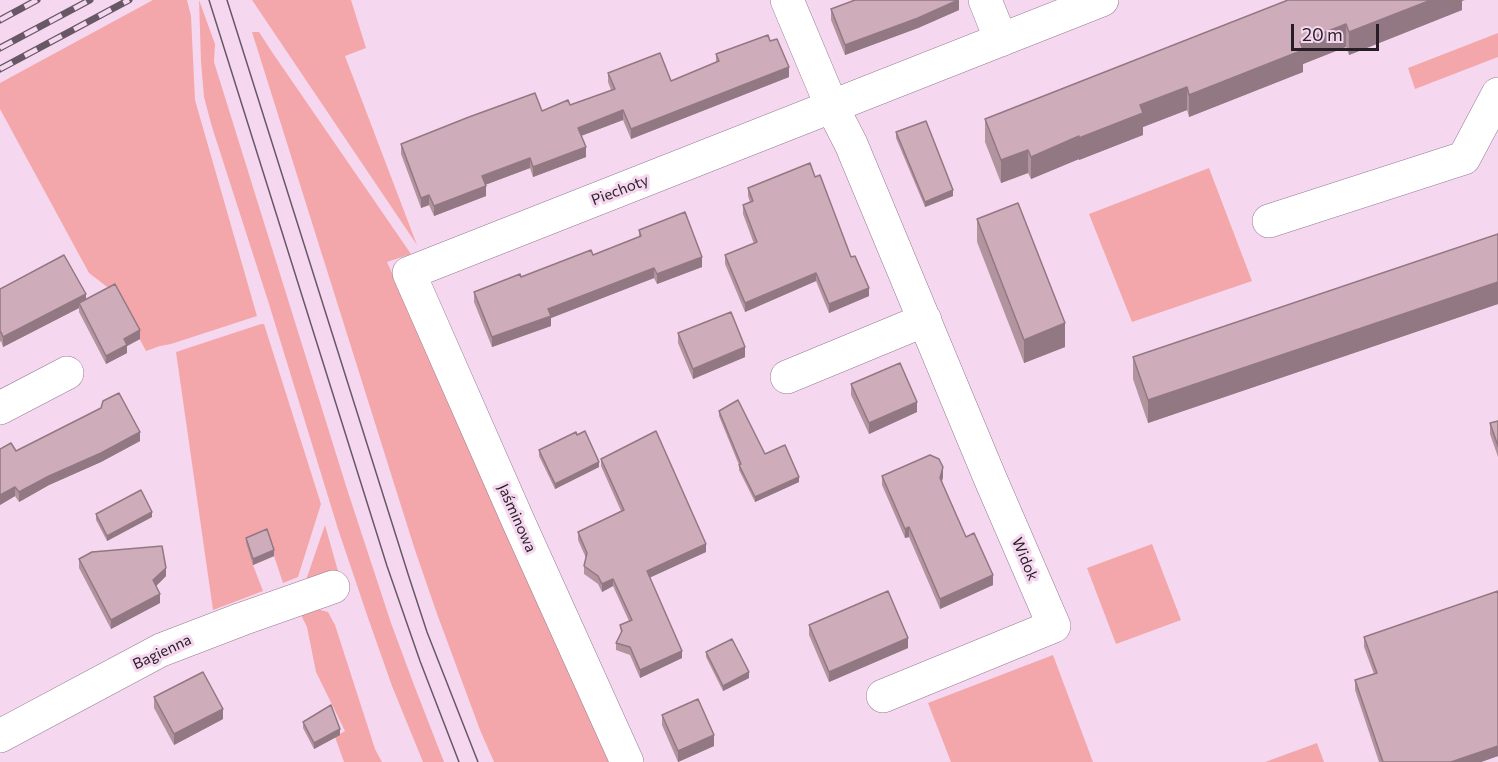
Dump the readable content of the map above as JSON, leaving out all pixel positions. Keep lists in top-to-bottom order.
{
  "streets": {
    "street": [
      "Piechoty",
      "Jaśminowa",
      "Widok",
      "Bagienna"
    ]
  },
  "crossings": [
    ["Piechoty", "Jaśminowa"],
    ["Piechoty", "Widok"]
  ],
  "scale_bar": "20 m"
}
